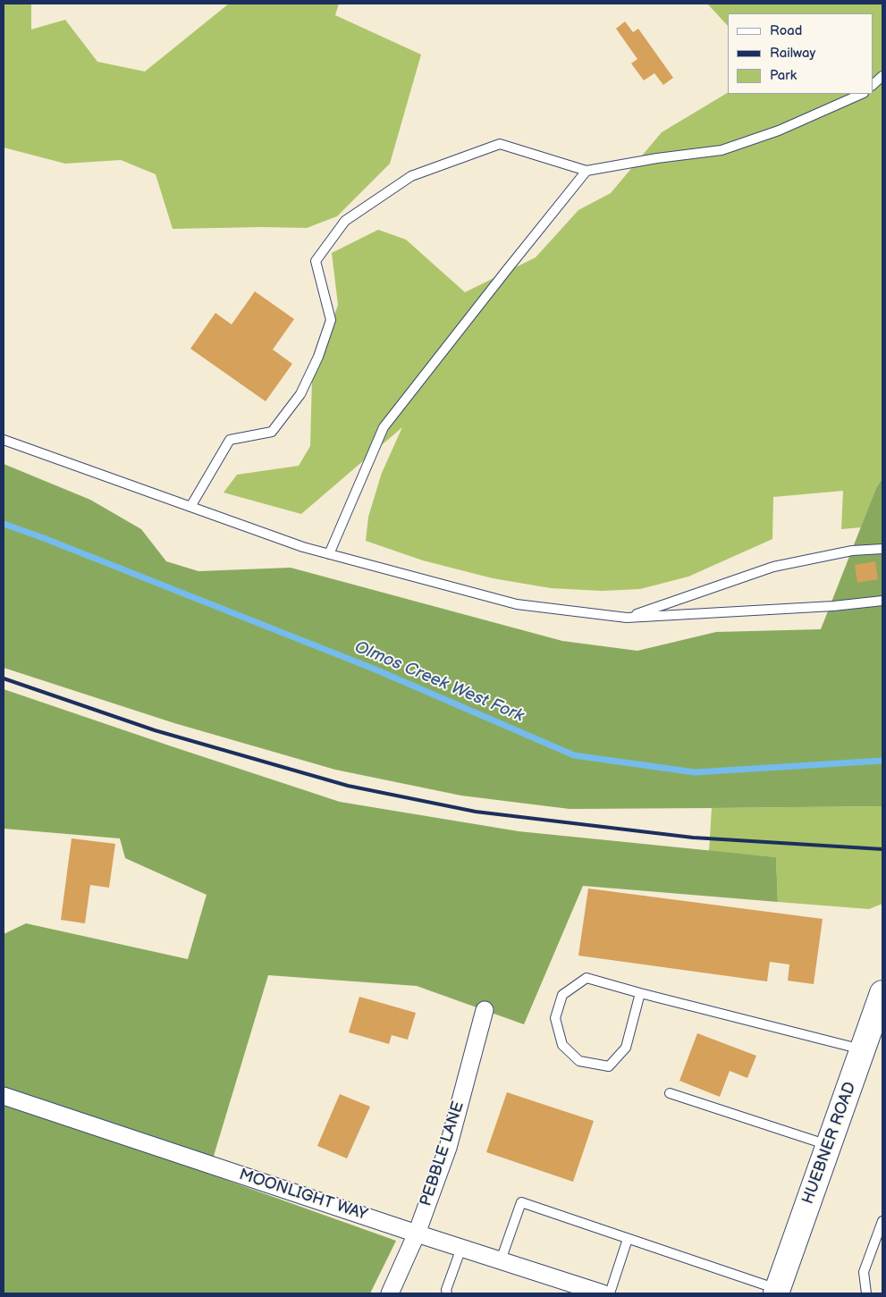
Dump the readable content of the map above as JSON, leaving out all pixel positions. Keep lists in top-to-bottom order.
{
  "streets": {
    "main road": ["HUEBNER ROAD"],
    "street": ["PEBBLE LANE", "MOONLIGHT WAY"]
  },
  "crossings": [
    ["PEBBLE LANE", "MOONLIGHT WAY"]
  ],
  "water": ["Olmos Creek West Fork"],
  "legend": ["Road", "Railway", "Park"]
}
